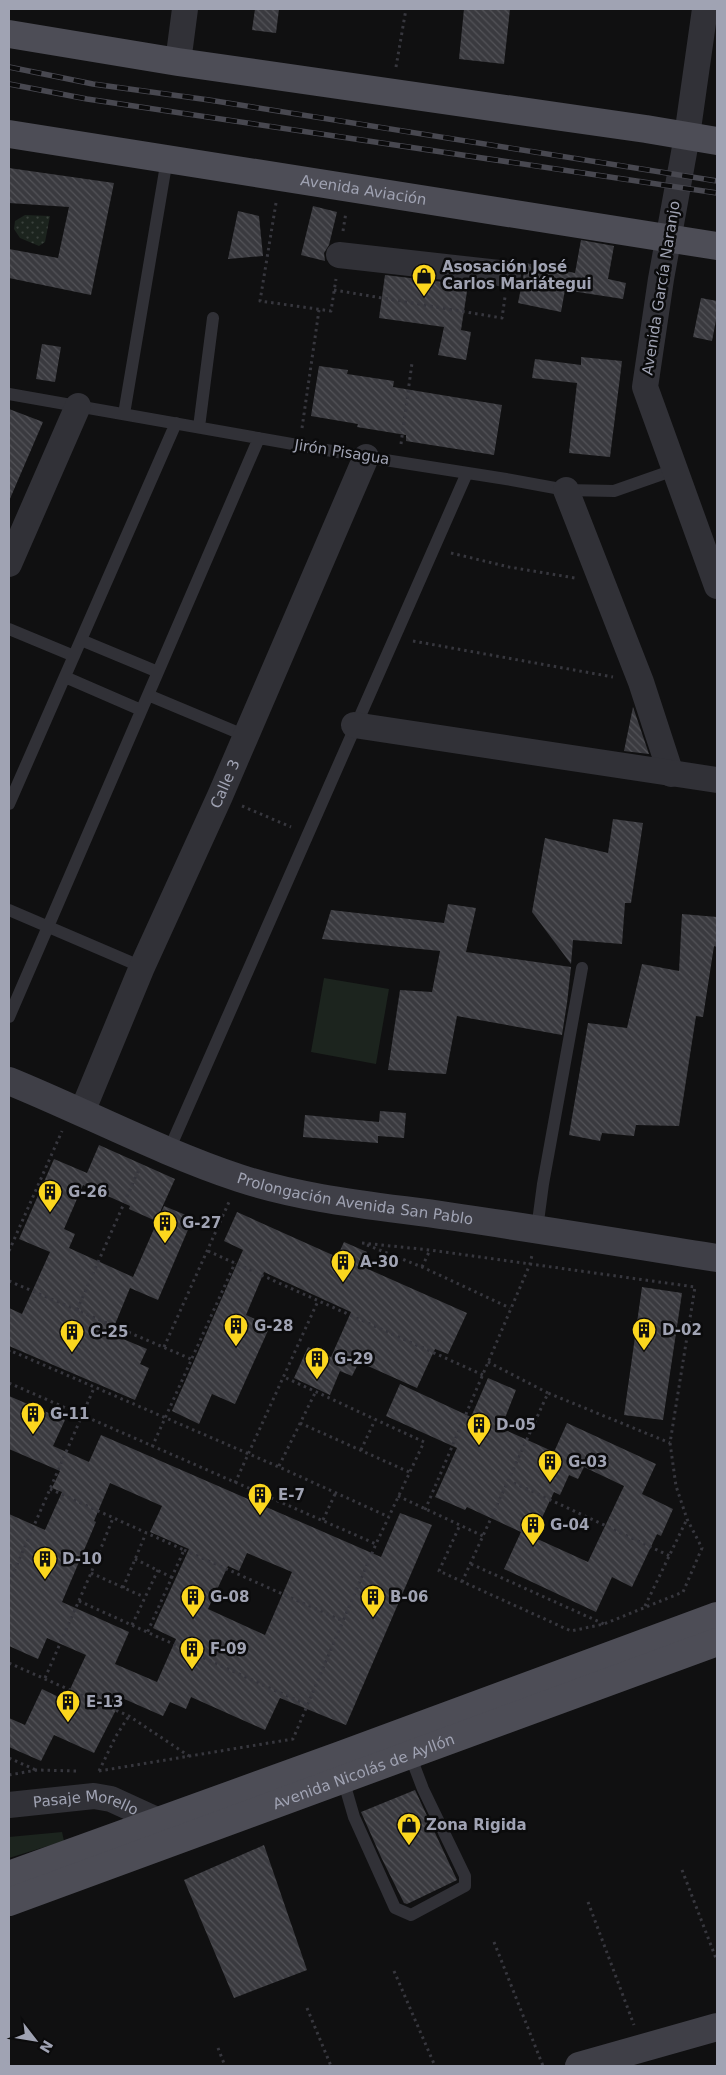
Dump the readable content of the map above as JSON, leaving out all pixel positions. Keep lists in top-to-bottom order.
{
  "streets": {
    "main road": ["Avenida Aviación", "Avenida Nicolás de Ayllón"],
    "street": [
      "Avenida García Naranjo",
      "Calle 3",
      "Prolongación Avenida San Pablo",
      "Pasaje Morello"
    ],
    "lane": ["Jirón Pisagua"]
  },
  "crossings": [
    ["Avenida Aviación", "Avenida García Naranjo"],
    ["Avenida García Naranjo", "Jirón Pisagua"],
    ["Jirón Pisagua", "Calle 3"],
    ["Calle 3", "Prolongación Avenida San Pablo"],
    ["Avenida Nicolás de Ayllón", "Pasaje Morello"]
  ],
  "places": {
    "shop": ["Asosación José Carlos Mariátegui", "Zona Rigida"],
    "building": [
      "G-26",
      "G-27",
      "A-30",
      "G-28",
      "D-02",
      "C-25",
      "G-29",
      "G-11",
      "D-05",
      "G-03",
      "E-7",
      "G-04",
      "D-10",
      "G-08",
      "B-06",
      "F-09",
      "E-13"
    ]
  },
  "north": "bottom right"
}
